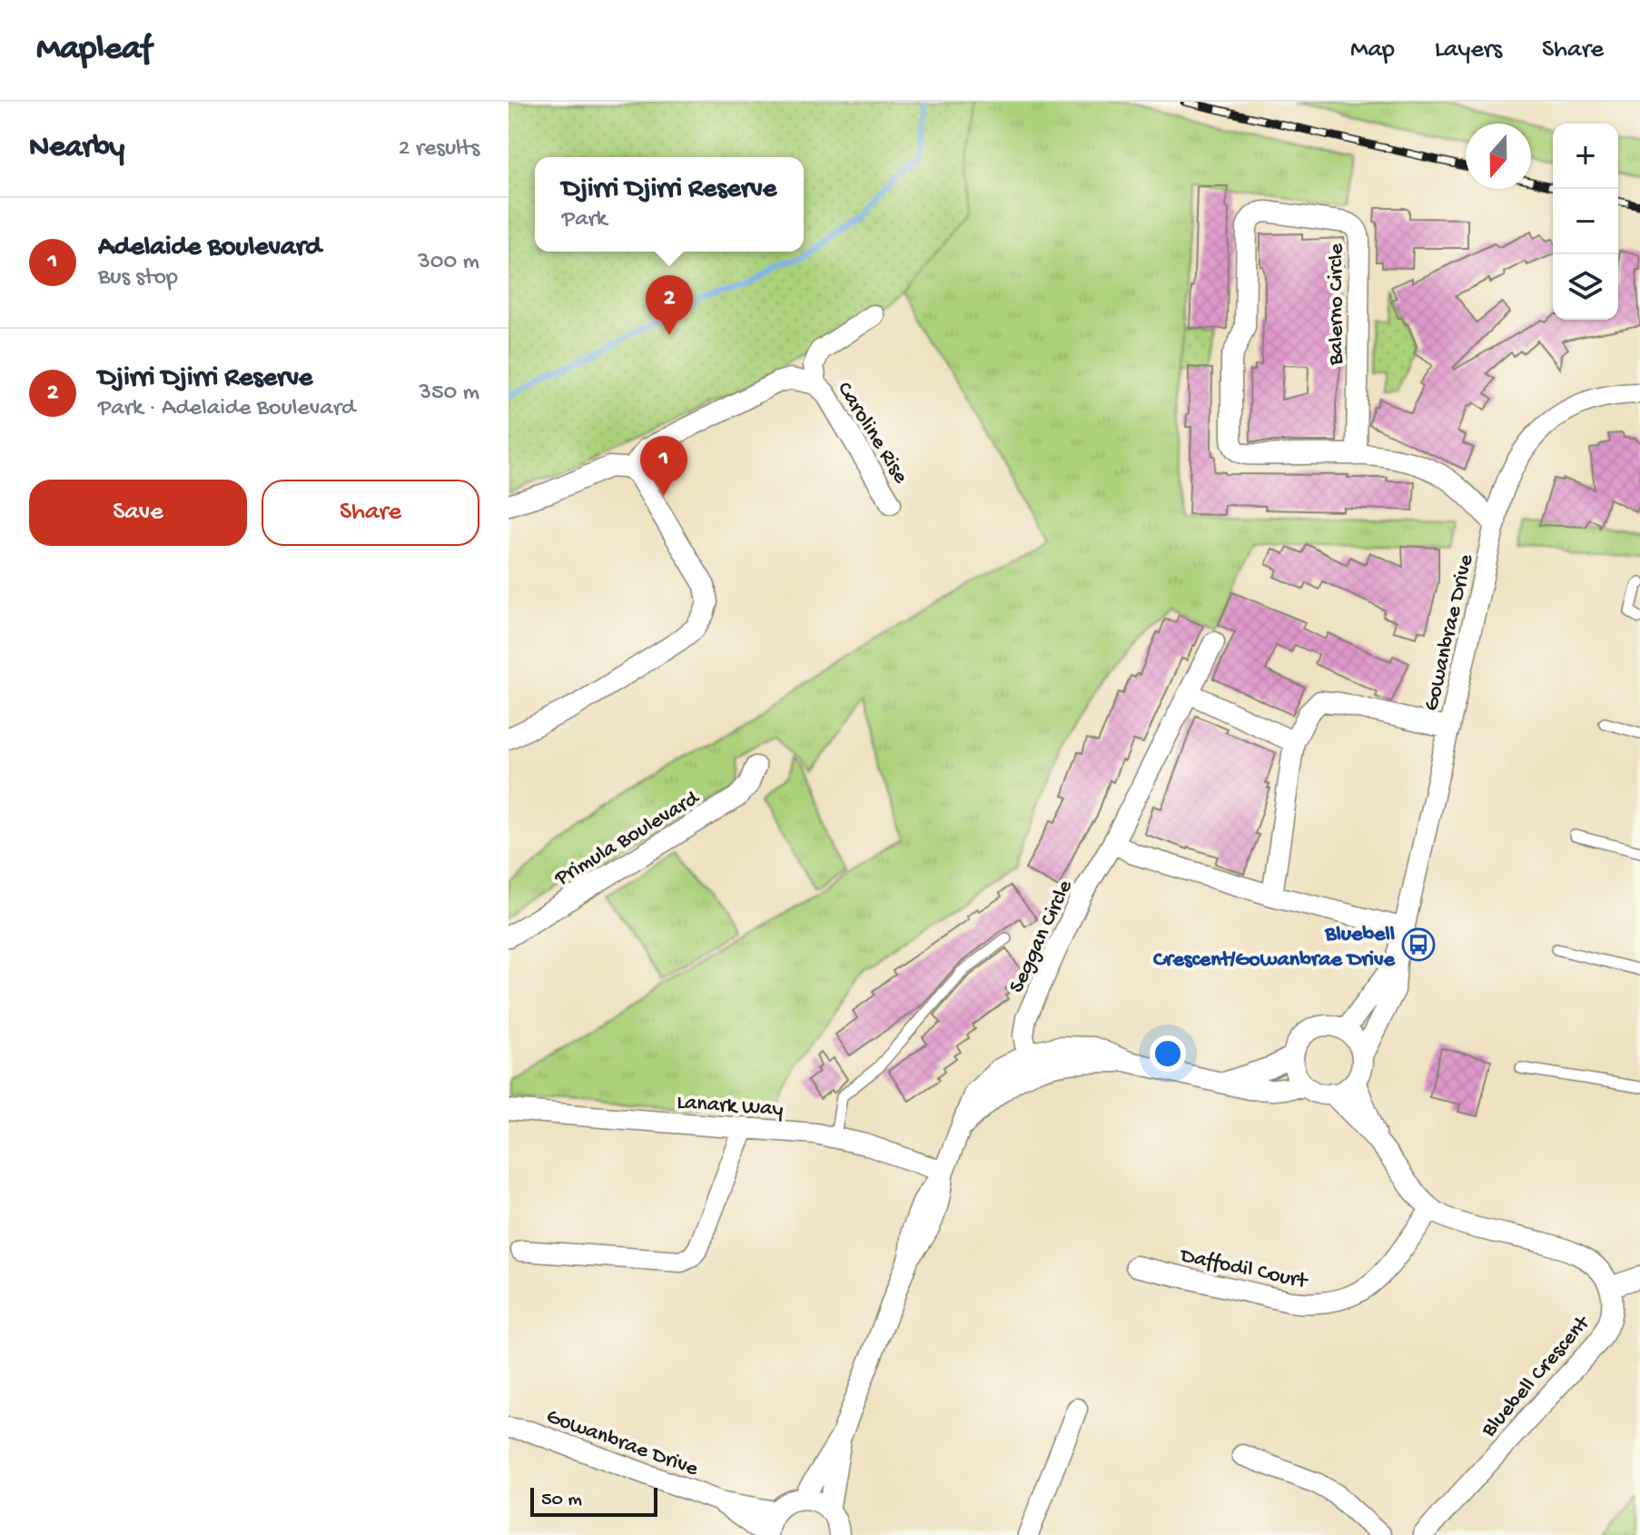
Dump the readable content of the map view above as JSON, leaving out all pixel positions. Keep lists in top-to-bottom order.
{
  "streets": {
    "street": [
      "Balerno Circle",
      "Caroline Rise",
      "Gowanbrae Drive",
      "Primula Boulevard",
      "Seggan Circle",
      "Lanark Way",
      "Daffodil Court",
      "Bluebell Crescent"
    ]
  },
  "crossings": [
    ["Balerno Circle", "Gowanbrae Drive"]
  ],
  "places": {
    "bus stop": ["Bluebell Crescent/Gowanbrae Drive"]
  },
  "scale_bar": "50 m",
  "north": "bottom",
  "page": {
    "header": "Mapleaf",
    "nav": ["Map", "Layers", "Share"],
    "heading": ["Nearby", "2 results"],
    "map_buttons": ["+", "−"],
    "popup": ["Djirri Djirri Reserve", "Park"],
    "list": [
      {
        "mark": "1",
        "name": "Adelaide Boulevard",
        "note": "Bus stop",
        "value": "300 m"
      },
      {
        "mark": "2",
        "name": "Djirri Djirri Reserve",
        "note": "Park · Adelaide Boulevard",
        "value": "350 m"
      }
    ],
    "pins": ["2", "1"],
    "buttons": ["Save", "Share"],
    "scale": "50 m"
  }
}
